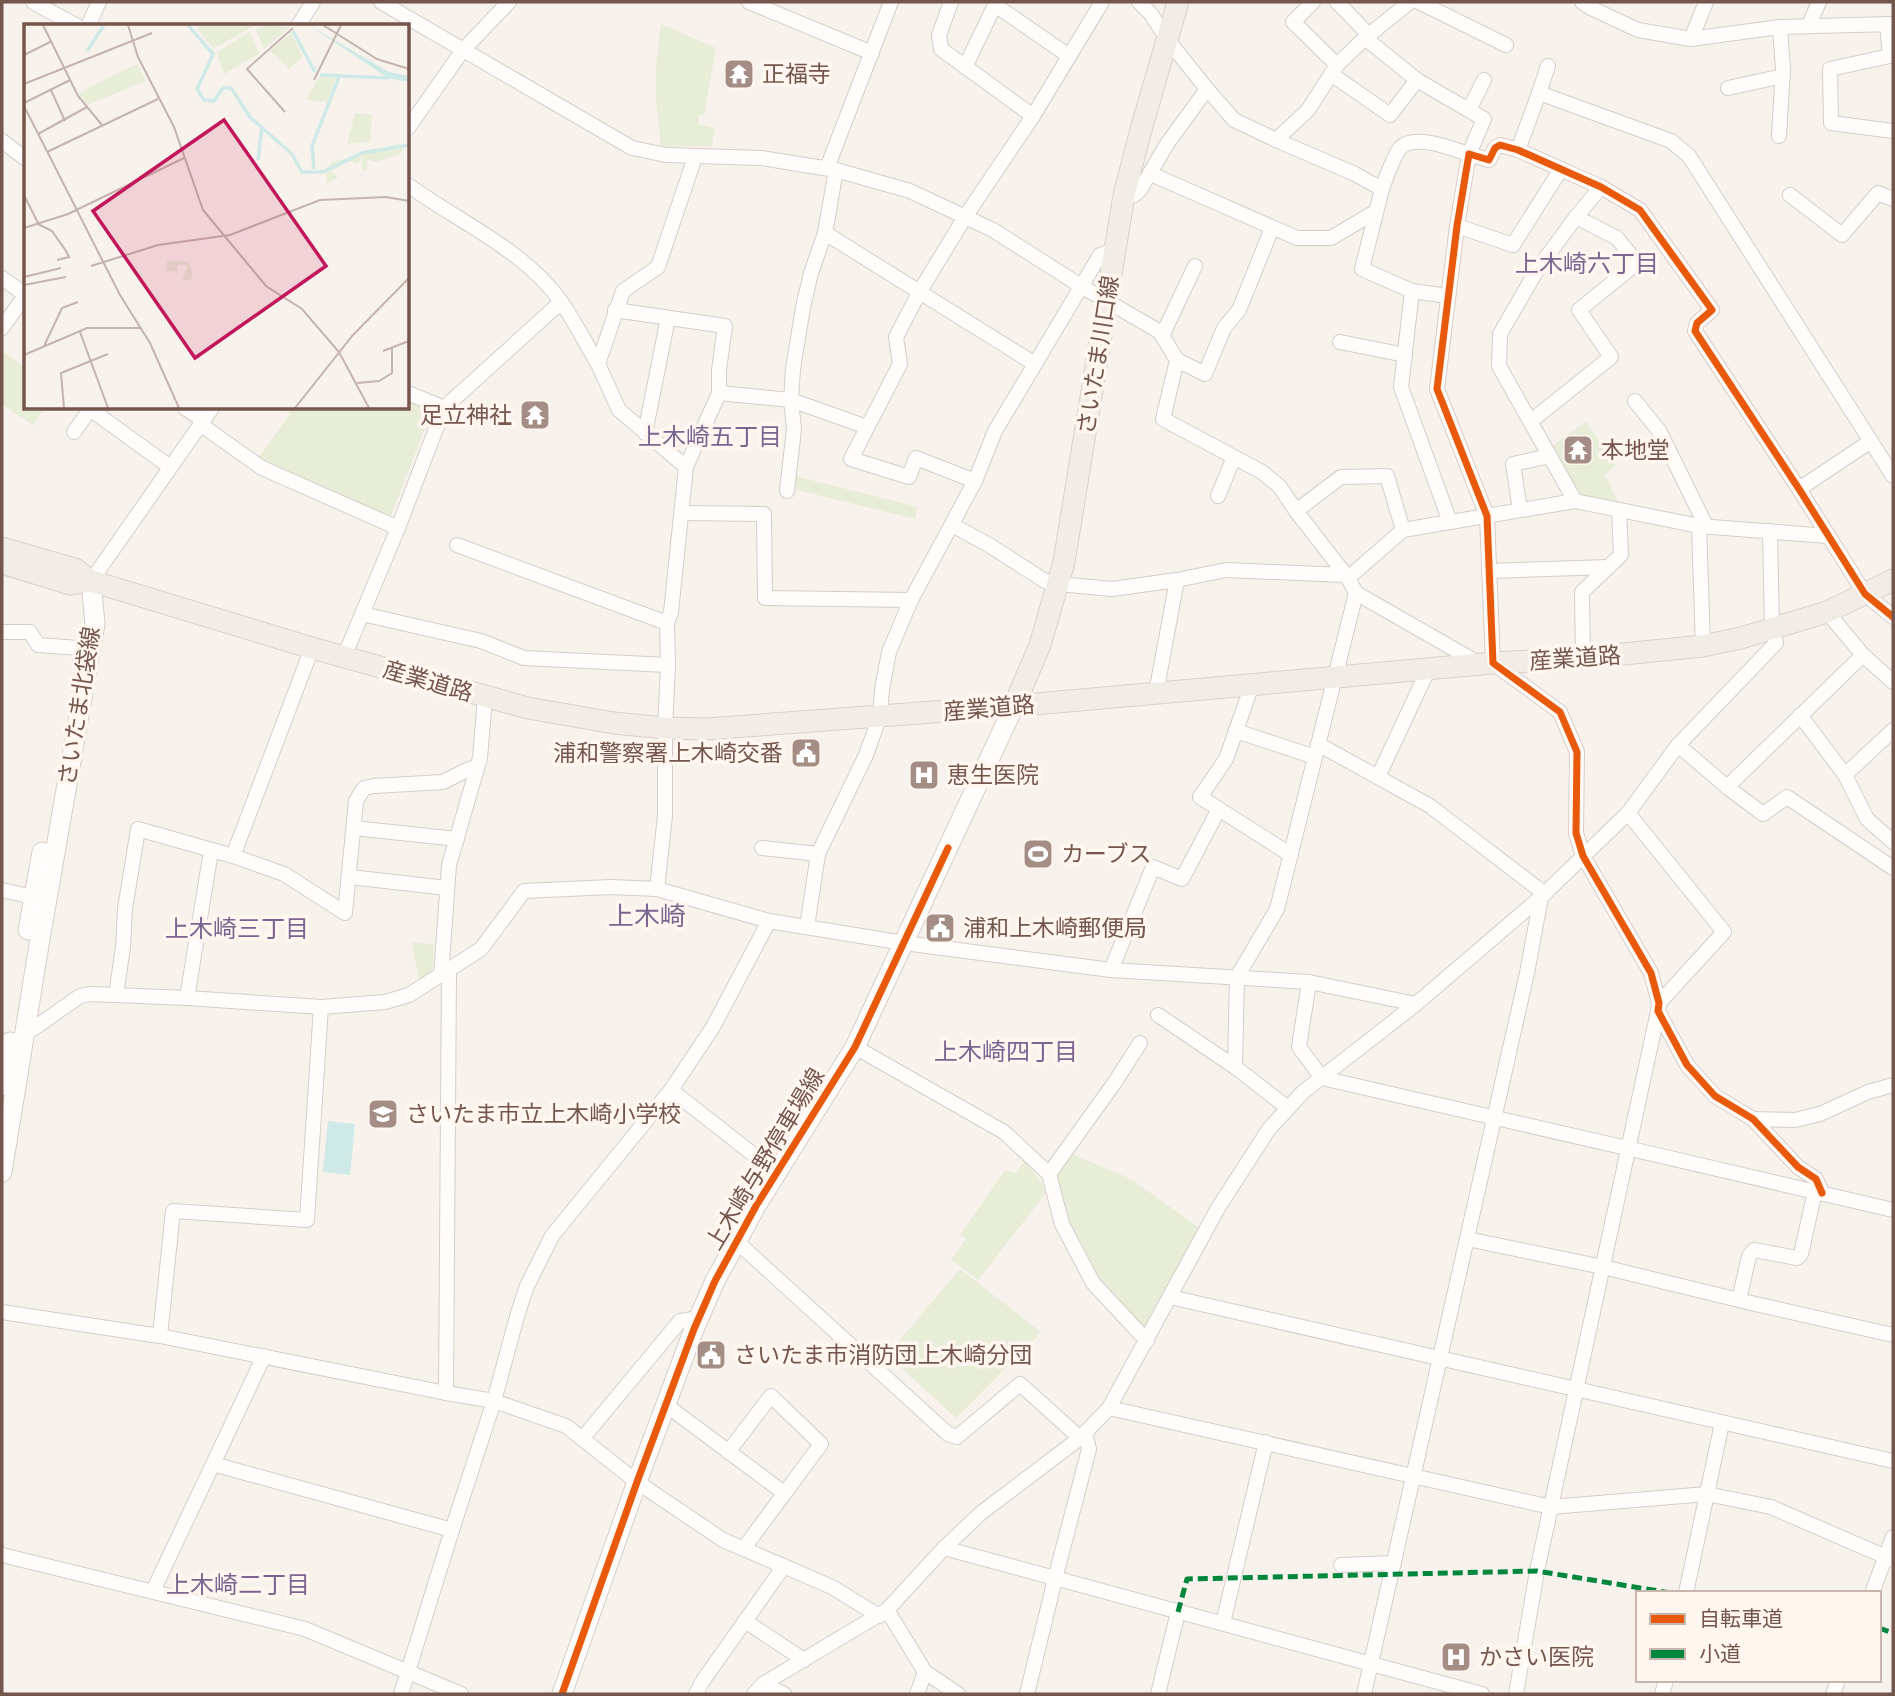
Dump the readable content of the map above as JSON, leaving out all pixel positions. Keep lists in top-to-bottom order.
{
  "streets": {
    "main road": [
      "さいたま川口線",
      "産業道路",
      "さいたま北袋線",
      "上木崎与野停車場線"
    ]
  },
  "crossings": [
    ["さいたま川口線", "産業道路"],
    ["さいたま川口線", "上木崎与野停車場線"],
    ["産業道路", "さいたま北袋線"],
    ["産業道路", "上木崎与野停車場線"]
  ],
  "districts": [
    "上木崎六丁目",
    "上木崎五丁目",
    "上木崎",
    "上木崎三丁目",
    "上木崎四丁目",
    "上木崎二丁目"
  ],
  "places": {
    "temple": ["正福寺", "足立神社", "本地堂"],
    "public building": ["浦和警察署上木崎交番", "浦和上木崎郵便局", "さいたま市消防団上木崎分団"],
    "hospital": ["恵生医院", "かさい医院"],
    "sports": ["カーブス"],
    "school or university": ["さいたま市立上木崎小学校"]
  },
  "legend": ["自転車道", "小道"]
}
